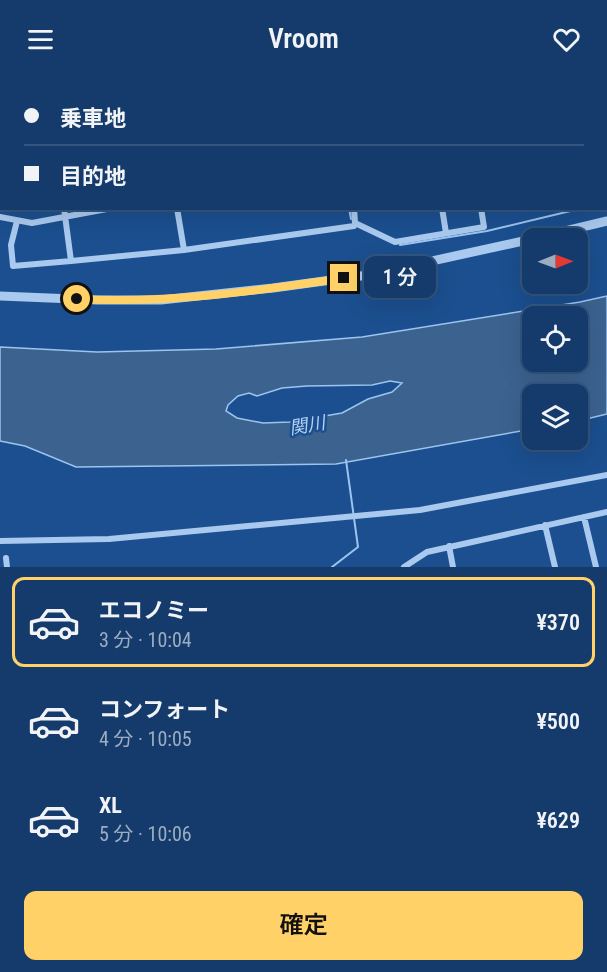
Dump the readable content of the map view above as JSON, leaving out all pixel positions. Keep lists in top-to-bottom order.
{
  "water": ["関川"],
  "north": "right",
  "page": {
    "header": "Vroom",
    "banner": ["乗車地", "目的地"],
    "bubble": "1 分",
    "list": [
      {
        "name": "エコノミー",
        "note": "3 分 · 10:04",
        "value": "¥370"
      },
      {
        "name": "コンフォート",
        "note": "4 分 · 10:05",
        "value": "¥500"
      },
      {
        "name": "XL",
        "note": "5 分 · 10:06",
        "value": "¥629"
      }
    ],
    "buttons": "確定"
  }
}
